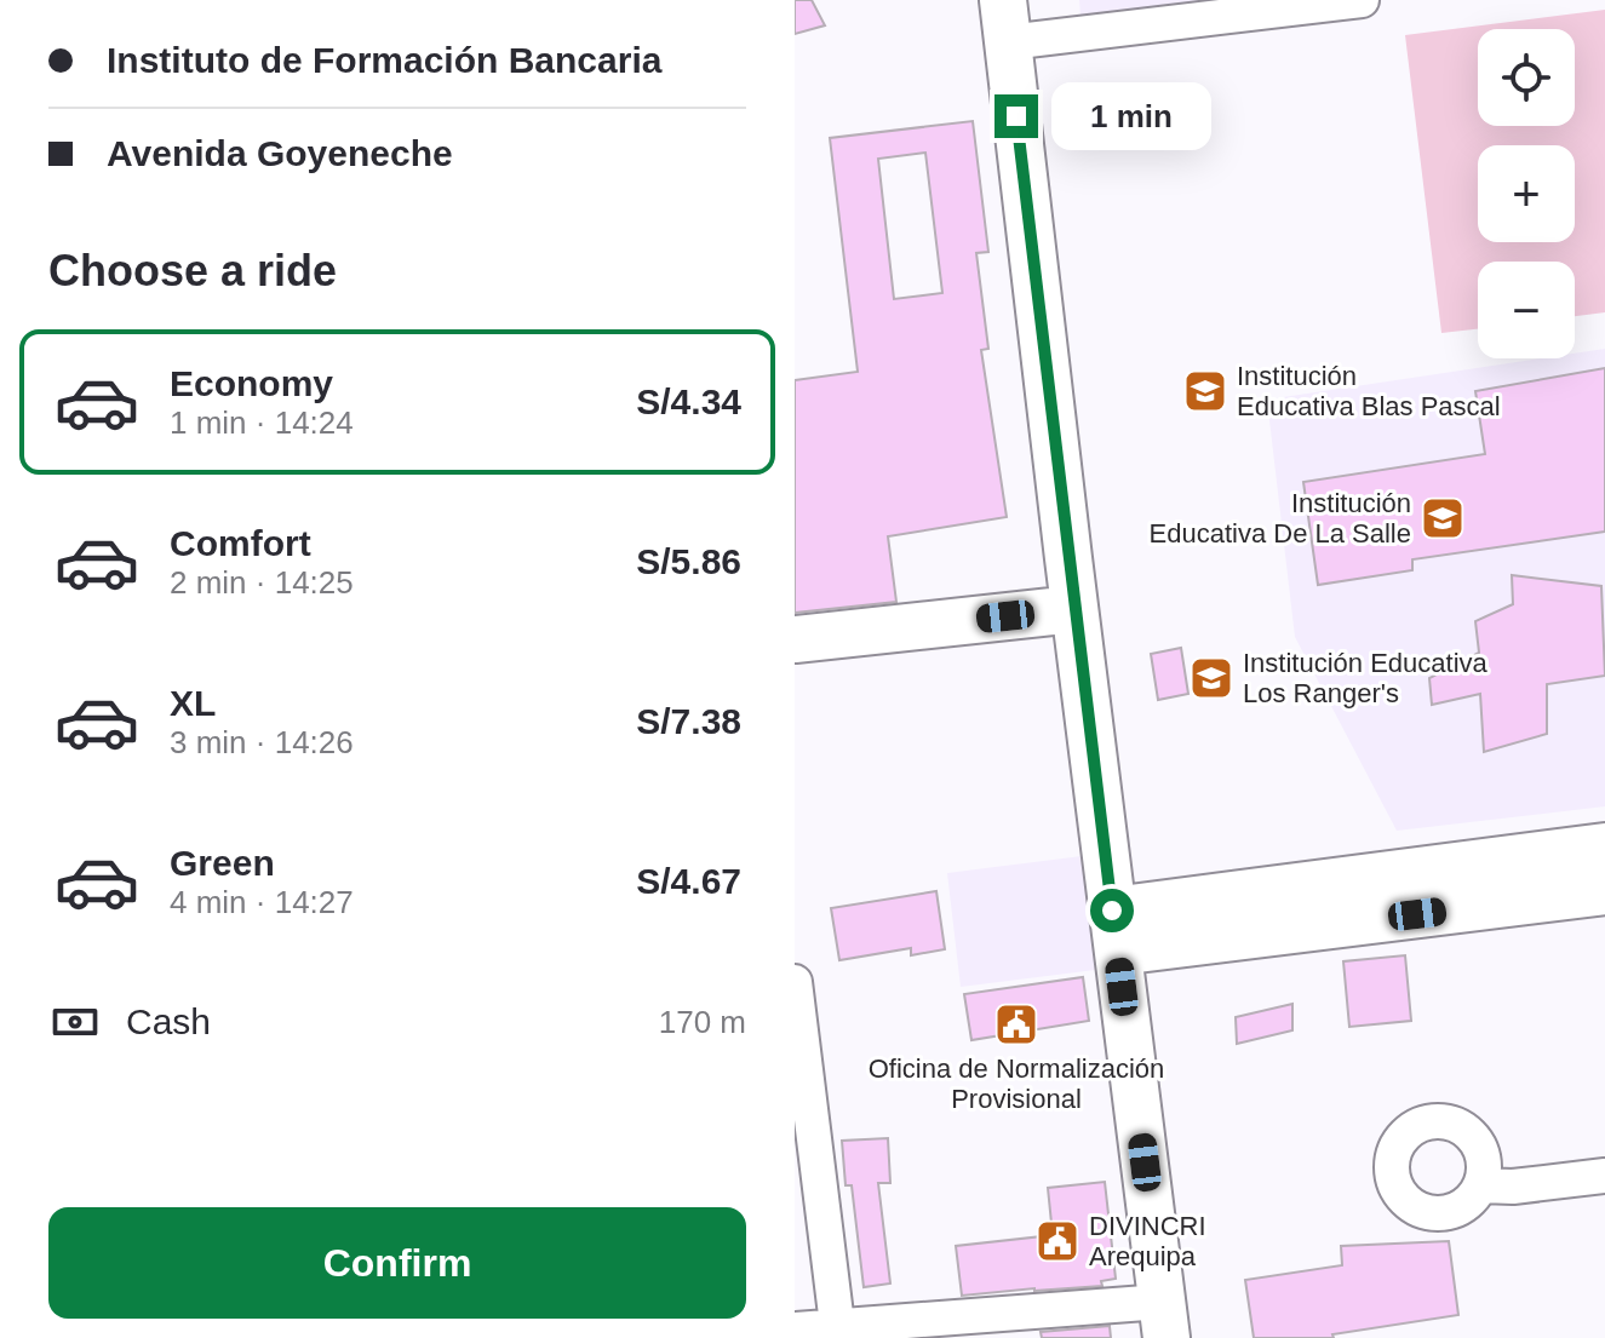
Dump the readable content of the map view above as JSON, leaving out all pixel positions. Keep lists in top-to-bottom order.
{
  "places": {
    "school or university": ["Institución Educativa Blas Pascal", "Institución Educativa De La Salle", "Institución Educativa Los Ranger's"],
    "public building": ["Oficina de Normalización Provisional", "DIVINCRI Arequipa"]
  },
  "page": {
    "banner": ["Instituto de Formación Bancaria", "Avenida Goyeneche"],
    "map_buttons": ["+", "−"],
    "bubble": "1 min",
    "heading": "Choose a ride",
    "list": [
      {
        "name": "Economy",
        "note": "1 min · 14:24",
        "value": "S/4.34"
      },
      {
        "name": "Comfort",
        "note": "2 min · 14:25",
        "value": "S/5.86"
      },
      {
        "name": "XL",
        "note": "3 min · 14:26",
        "value": "S/7.38"
      },
      {
        "name": "Green",
        "note": "4 min · 14:27",
        "value": "S/4.67"
      }
    ],
    "pay": ["Cash", "170 m"],
    "buttons": "Confirm"
  }
}
